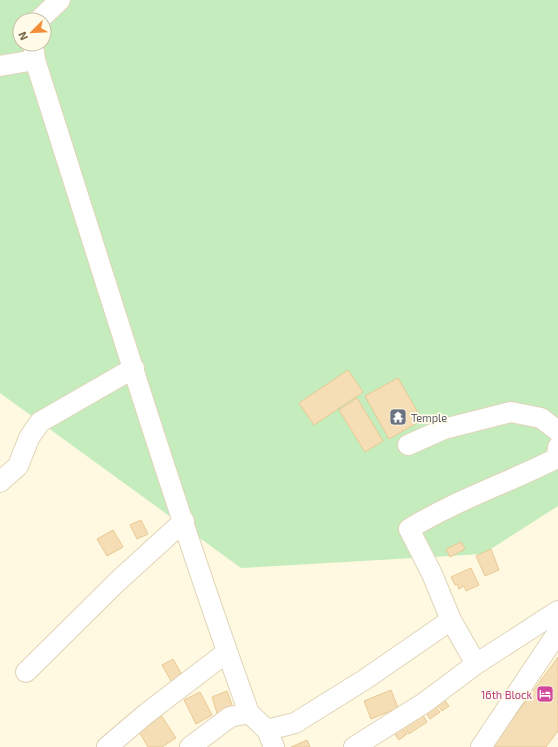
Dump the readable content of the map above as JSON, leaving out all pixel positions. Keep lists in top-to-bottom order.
{
  "places": {
    "temple": ["Temple"],
    "hotel": ["16th Block"]
  },
  "north": "bottom left"
}
